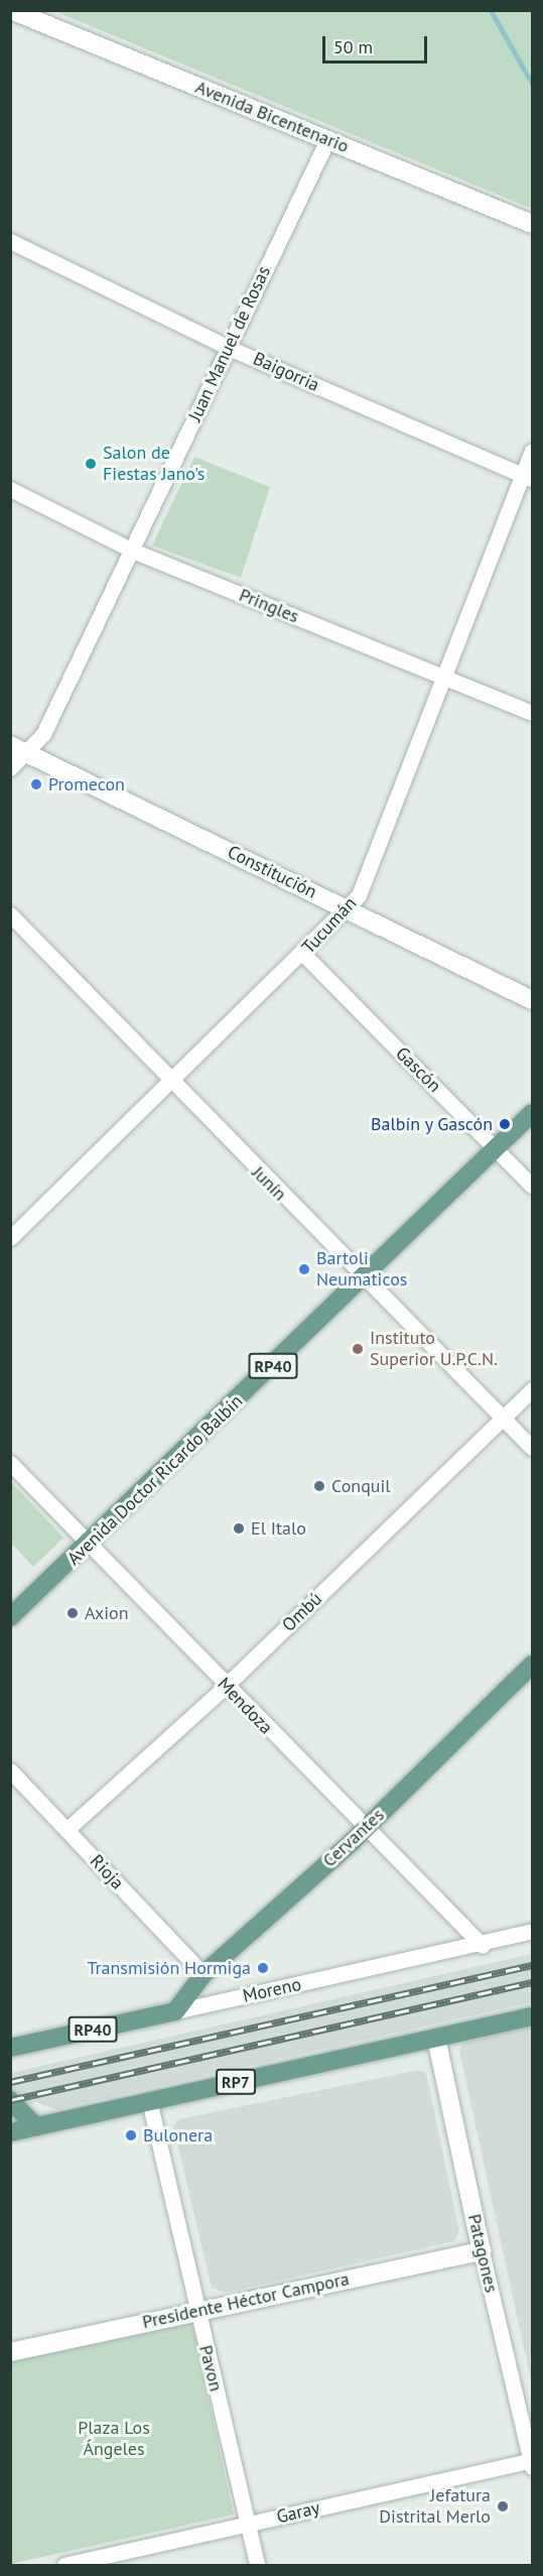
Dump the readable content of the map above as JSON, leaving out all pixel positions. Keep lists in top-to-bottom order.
{
  "streets": {
    "main road": [
      "RP40",
      "Avenida Doctor Ricardo Balbín",
      "Cervantes",
      "Moreno",
      "RP7"
    ],
    "street": [
      "Avenida Bicentenario",
      "Juan Manuel de Rosas",
      "Baigorria",
      "Pringles",
      "Constitución",
      "Tucumán",
      "Gascón",
      "Junín",
      "Ombú",
      "Mendoza",
      "Rioja",
      "Patagones",
      "Presidente Héctor Campora",
      "Pavon",
      "Garay"
    ]
  },
  "crossings": [
    ["Avenida Bicentenario", "Juan Manuel de Rosas"],
    ["Juan Manuel de Rosas", "Baigorria"],
    ["Juan Manuel de Rosas", "Pringles"],
    ["Juan Manuel de Rosas", "Constitución"],
    ["Baigorria", "Tucumán"],
    ["Pringles", "Tucumán"],
    ["Constitución", "Tucumán"],
    ["Tucumán", "Gascón"],
    ["Tucumán", "Junín"],
    ["Gascón", "Avenida Doctor Ricardo Balbín"],
    ["Junín", "Avenida Doctor Ricardo Balbín"],
    ["Junín", "Ombú"],
    ["Avenida Doctor Ricardo Balbín", "Mendoza"],
    ["Ombú", "Mendoza"],
    ["Ombú", "Rioja"],
    ["Mendoza", "Cervantes"],
    ["Mendoza", "Moreno"],
    ["Cervantes", "Rioja"],
    ["Cervantes", "Moreno"],
    ["RP7", "Patagones"],
    ["RP7", "Pavon"],
    ["Patagones", "Presidente Héctor Campora"],
    ["Patagones", "Garay"],
    ["Presidente Héctor Campora", "Pavon"],
    ["Pavon", "Garay"]
  ],
  "parks": ["Plaza Los Ángeles"],
  "places": [
    "Salon de Fiestas Jano's",
    "Promecon",
    "Balbín y Gascón",
    "Bartoli Neumaticos",
    "Instituto Superior U.P.C.N.",
    "Conquil",
    "El Italo",
    "Axion",
    "Transmisión Hormiga",
    "Bulonera",
    "Jefatura Distrital Merlo"
  ],
  "scale_bar": "50 m"
}
